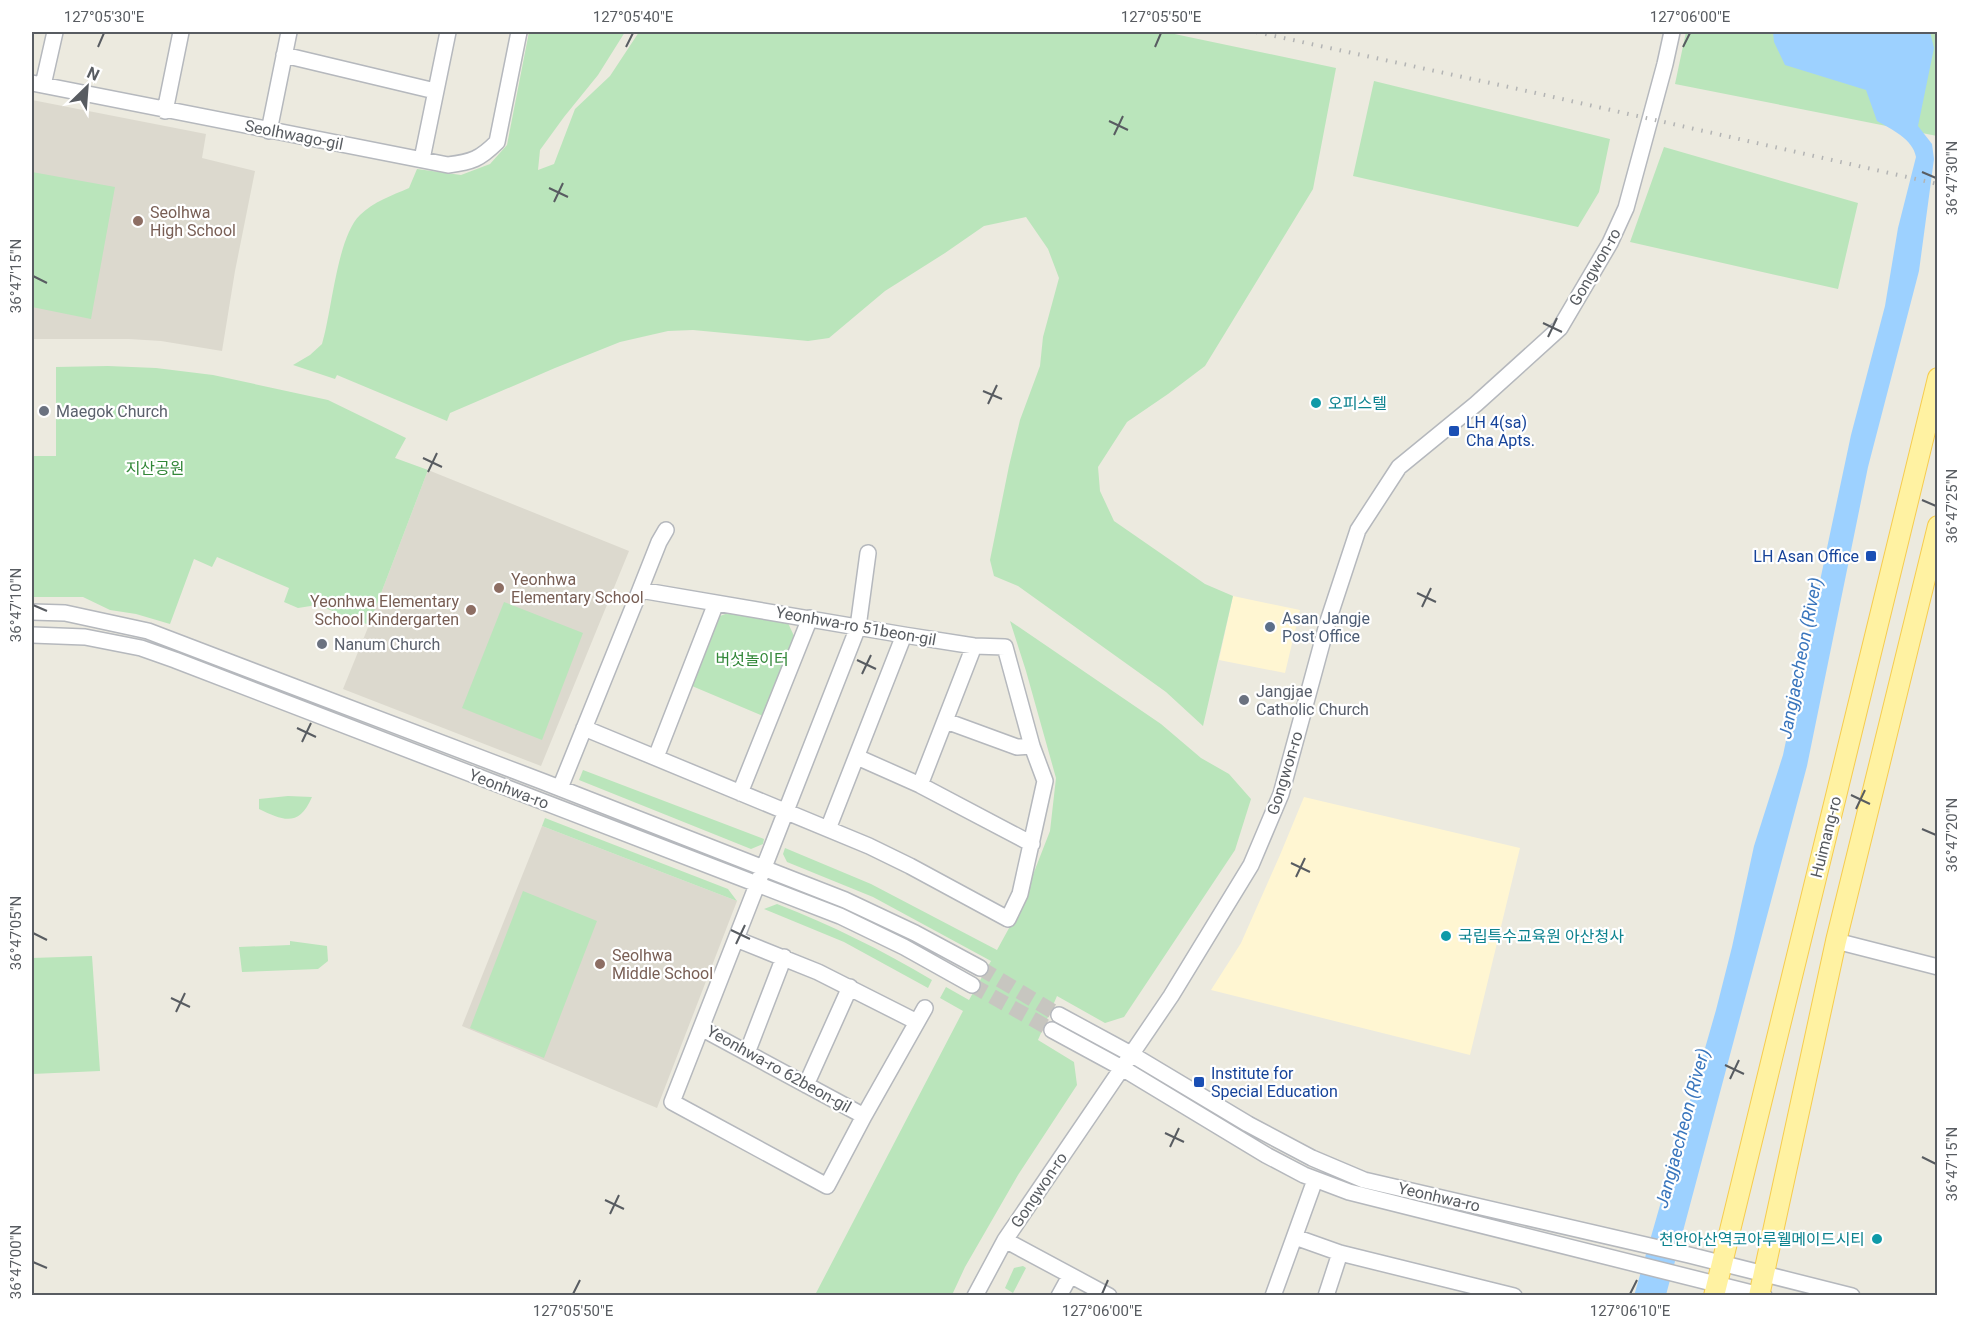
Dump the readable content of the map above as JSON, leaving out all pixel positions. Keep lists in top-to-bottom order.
{
  "streets": {
    "main road": ["Huimang-ro"],
    "street": [
      "Seolhwago-gil",
      "Gongwon-ro",
      "Yeonhwa-ro 51beon-gil",
      "Yeonhwa-ro",
      "Yeonhwa-ro 62beon-gil"
    ]
  },
  "crossings": [
    ["Gongwon-ro", "Yeonhwa-ro"],
    ["Yeonhwa-ro", "Huimang-ro"],
    ["Yeonhwa-ro", "Yeonhwa-ro 62beon-gil"]
  ],
  "water": ["Jangjaecheon (River)"],
  "parks": ["지산공원", "버섯놀이터"],
  "places": {
    "other": [
      "Seolhwa High School",
      "오피스텔",
      "Maegok Church",
      "Yeonhwa Elementary School",
      "Yeonhwa Elementary School Kindergarten",
      "Asan Jangje Post Office",
      "Nanum Church",
      "Jangjae Catholic Church",
      "국립특수교육원 아산청사",
      "Seolhwa Middle School",
      "천안아산역코아루웰메이드시티"
    ],
    "transit": ["LH 4(sa) Cha Apts.", "LH Asan Office", "Institute for Special Education"]
  },
  "north": "top right",
  "coordinates": [
    "127°05'30\"E",
    "127°05'40\"E",
    "127°05'50\"E",
    "127°06'00\"E",
    "36°47'30\"N",
    "36°47'15\"N",
    "36°47'25\"N",
    "36°47'10\"N",
    "36°47'20\"N",
    "36°47'05\"N",
    "36°47'00\"N",
    "127°06'10\"E"
  ]
}
